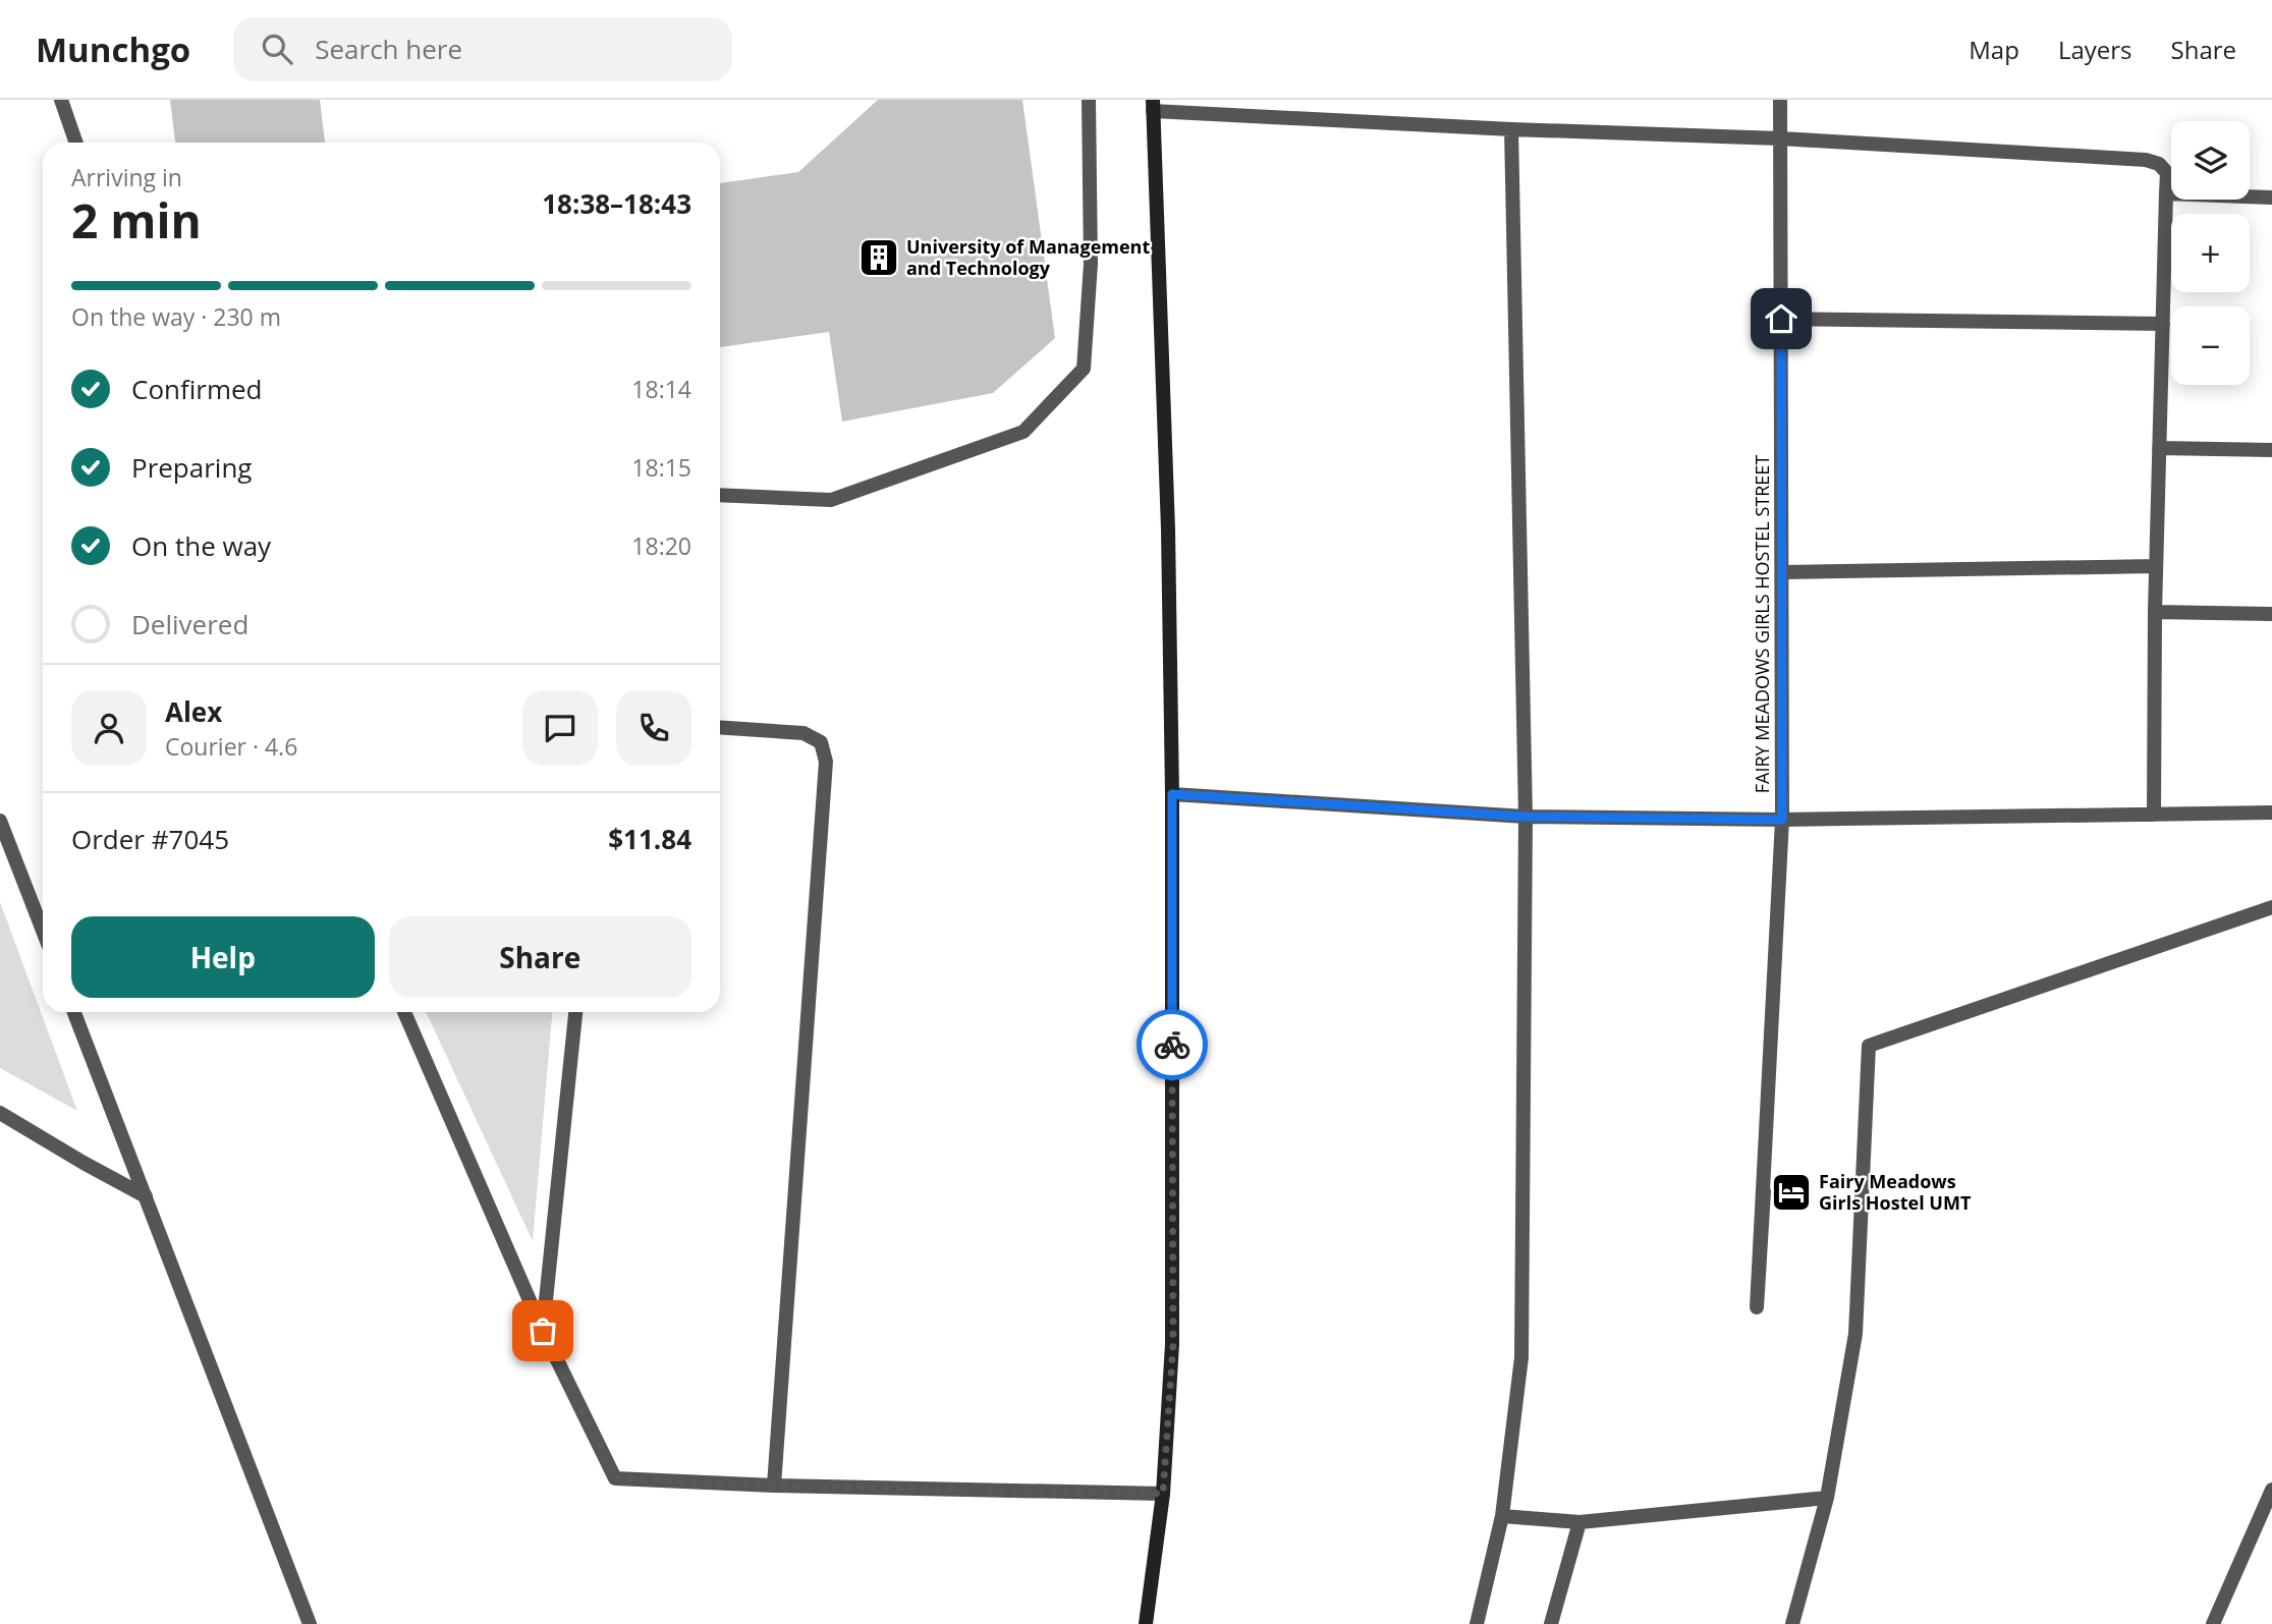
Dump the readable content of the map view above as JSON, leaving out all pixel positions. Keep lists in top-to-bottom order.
{
  "streets": {
    "street": ["FAIRY MEADOWS GIRLS HOSTEL STREET"]
  },
  "places": {
    "building": ["University of Management and Technology"],
    "hotel": ["Fairy Meadows Girls Hostel UMT"]
  },
  "page": {
    "header": "Munchgo",
    "search": "Search here",
    "nav": ["Map", "Layers", "Share"],
    "map_buttons": ["+", "−"],
    "heading": ["2 min", "Arriving in", "18:38–18:43"],
    "panel": [
      "Alex",
      "Courier · 4.6",
      "Order #7045",
      "$11.84"
    ],
    "bar": "On the way · 230 m",
    "list": [
      ["Confirmed", "18:14"],
      ["Preparing", "18:15"],
      ["On the way", "18:20"],
      "Delivered"
    ],
    "buttons": ["Help", "Share"]
  }
}
